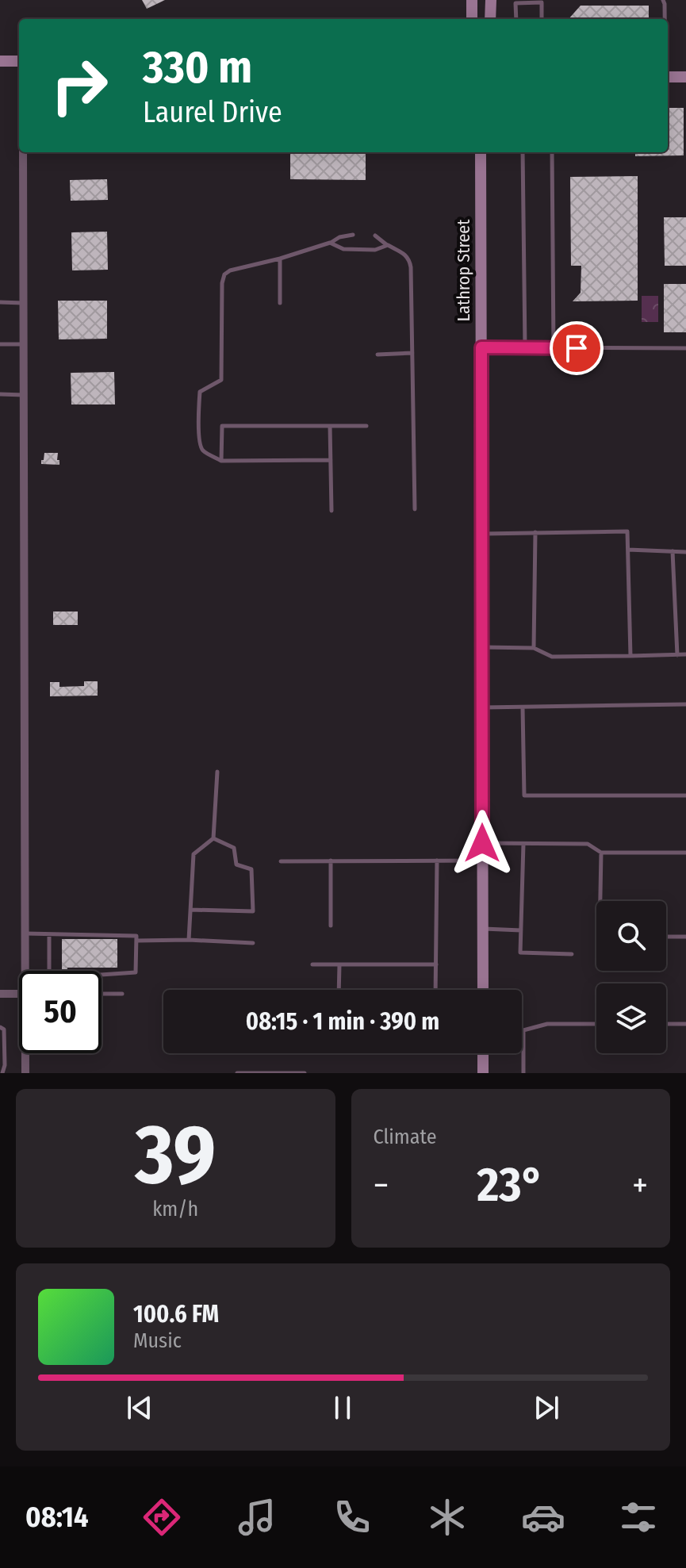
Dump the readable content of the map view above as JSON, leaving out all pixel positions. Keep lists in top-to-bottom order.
{
  "streets": {
    "main road": ["Lathrop Street"]
  },
  "page": {
    "turn": ["330 m", "Laurel Drive"],
    "limit": "50",
    "trip": "08:15 · 1 min · 390 m",
    "tile": [
      ["39", "km/h"],
      "Climate"
    ],
    "heat": ["−", "23°", "+"],
    "song": ["100.6 FM", "Music"],
    "tabs": "08:14"
  }
}
